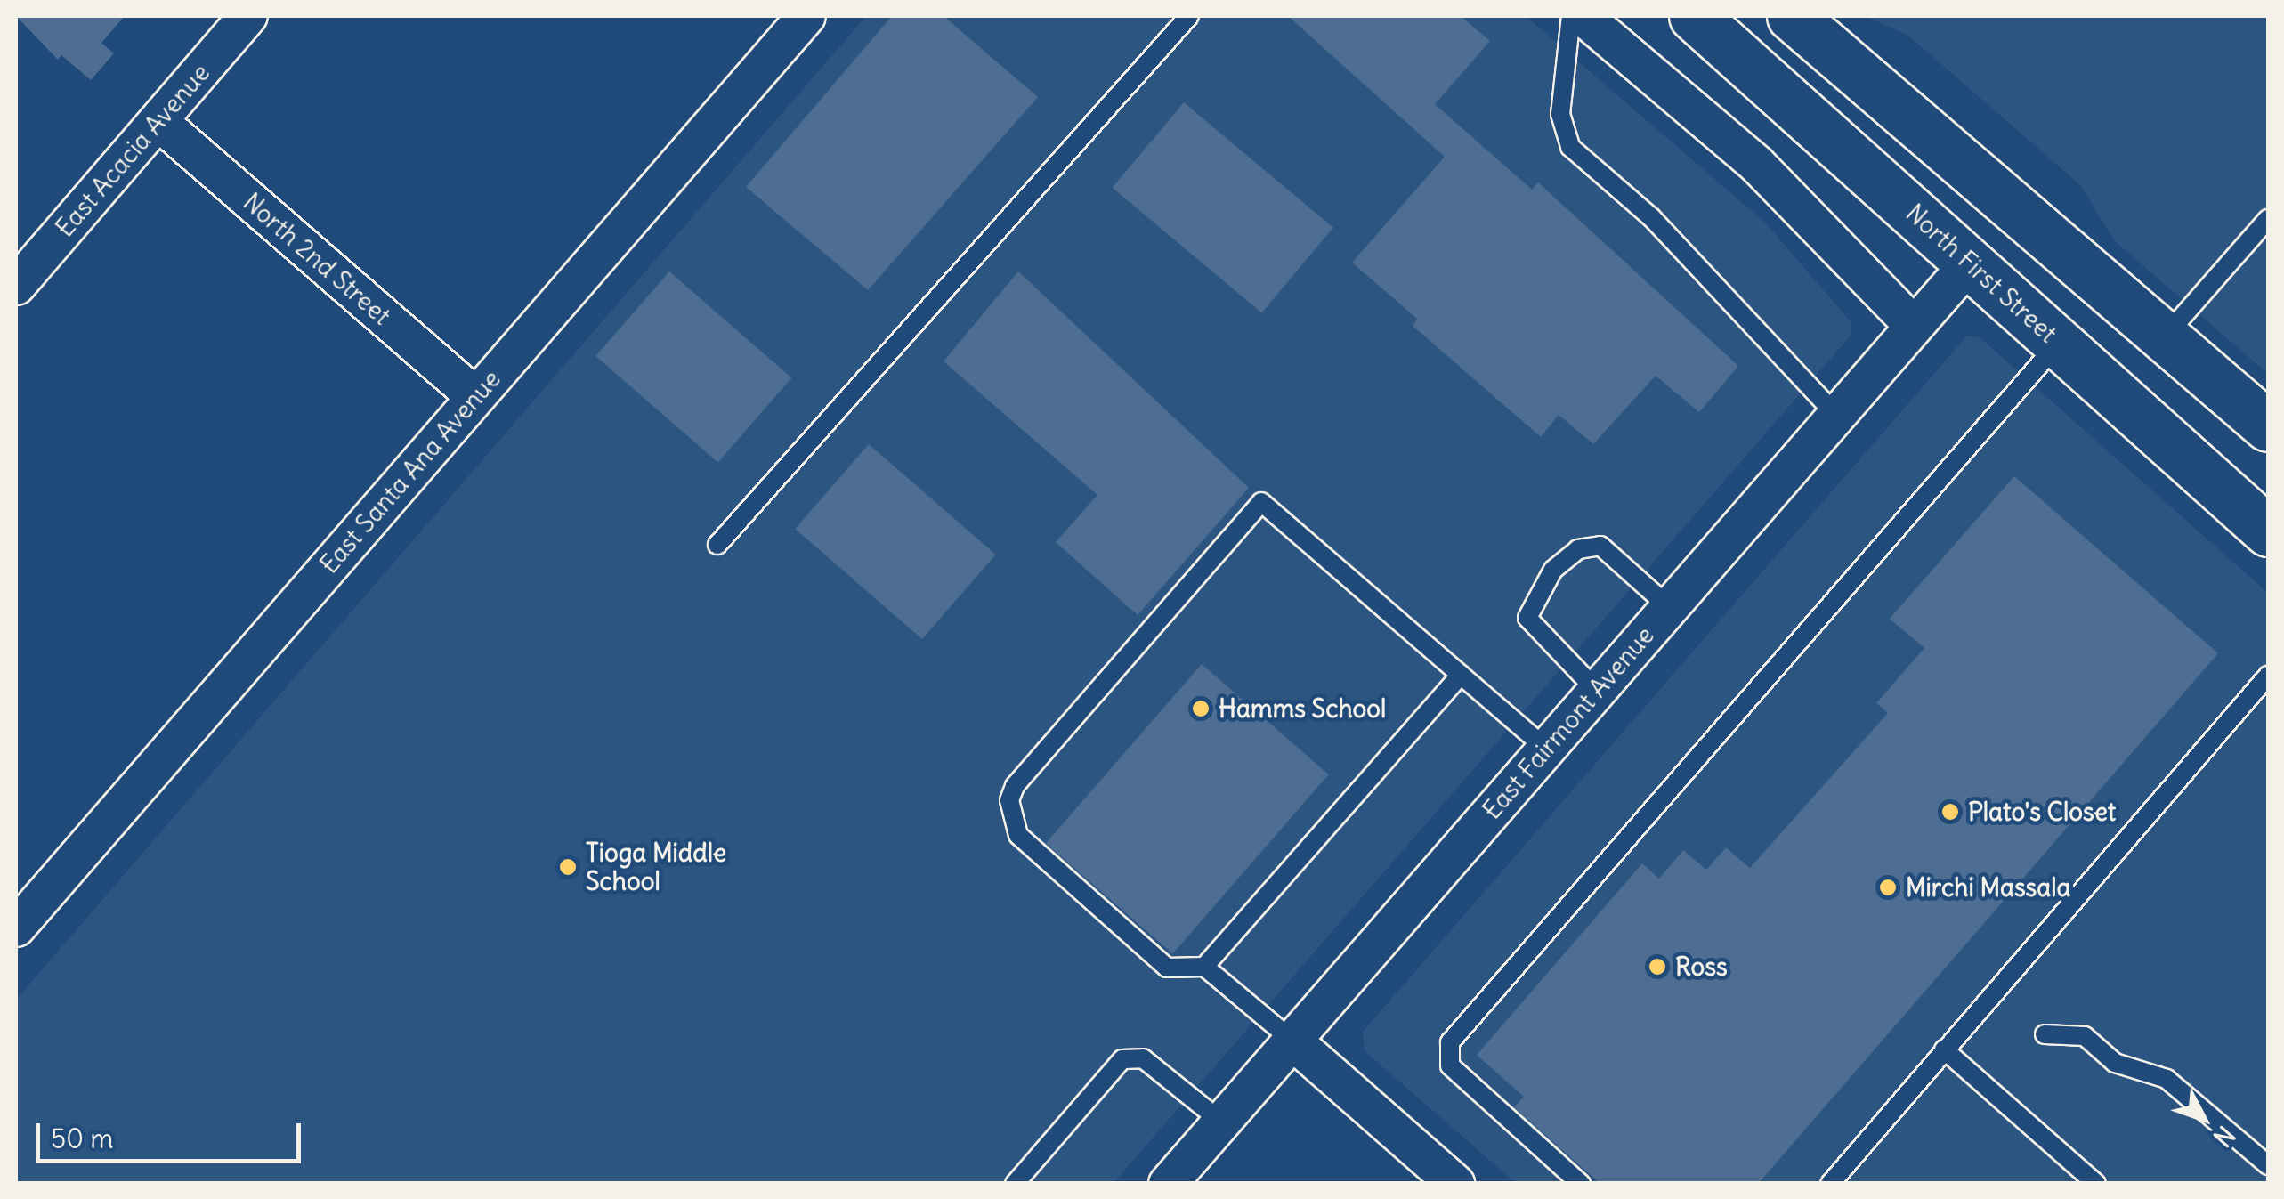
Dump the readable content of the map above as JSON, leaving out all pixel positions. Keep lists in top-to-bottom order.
{
  "streets": {
    "main road": ["North First Street"],
    "street": [
      "East Acacia Avenue",
      "North 2nd Street",
      "East Santa Ana Avenue",
      "East Fairmont Avenue"
    ]
  },
  "crossings": [
    ["East Acacia Avenue", "North 2nd Street"],
    ["North 2nd Street", "East Santa Ana Avenue"],
    ["North First Street", "East Fairmont Avenue"]
  ],
  "places": [
    "Hamms School",
    "Plato's Closet",
    "Tioga Middle School",
    "Mirchi Massala",
    "Ross"
  ],
  "scale_bar": "50 m",
  "north": "bottom right"
}
